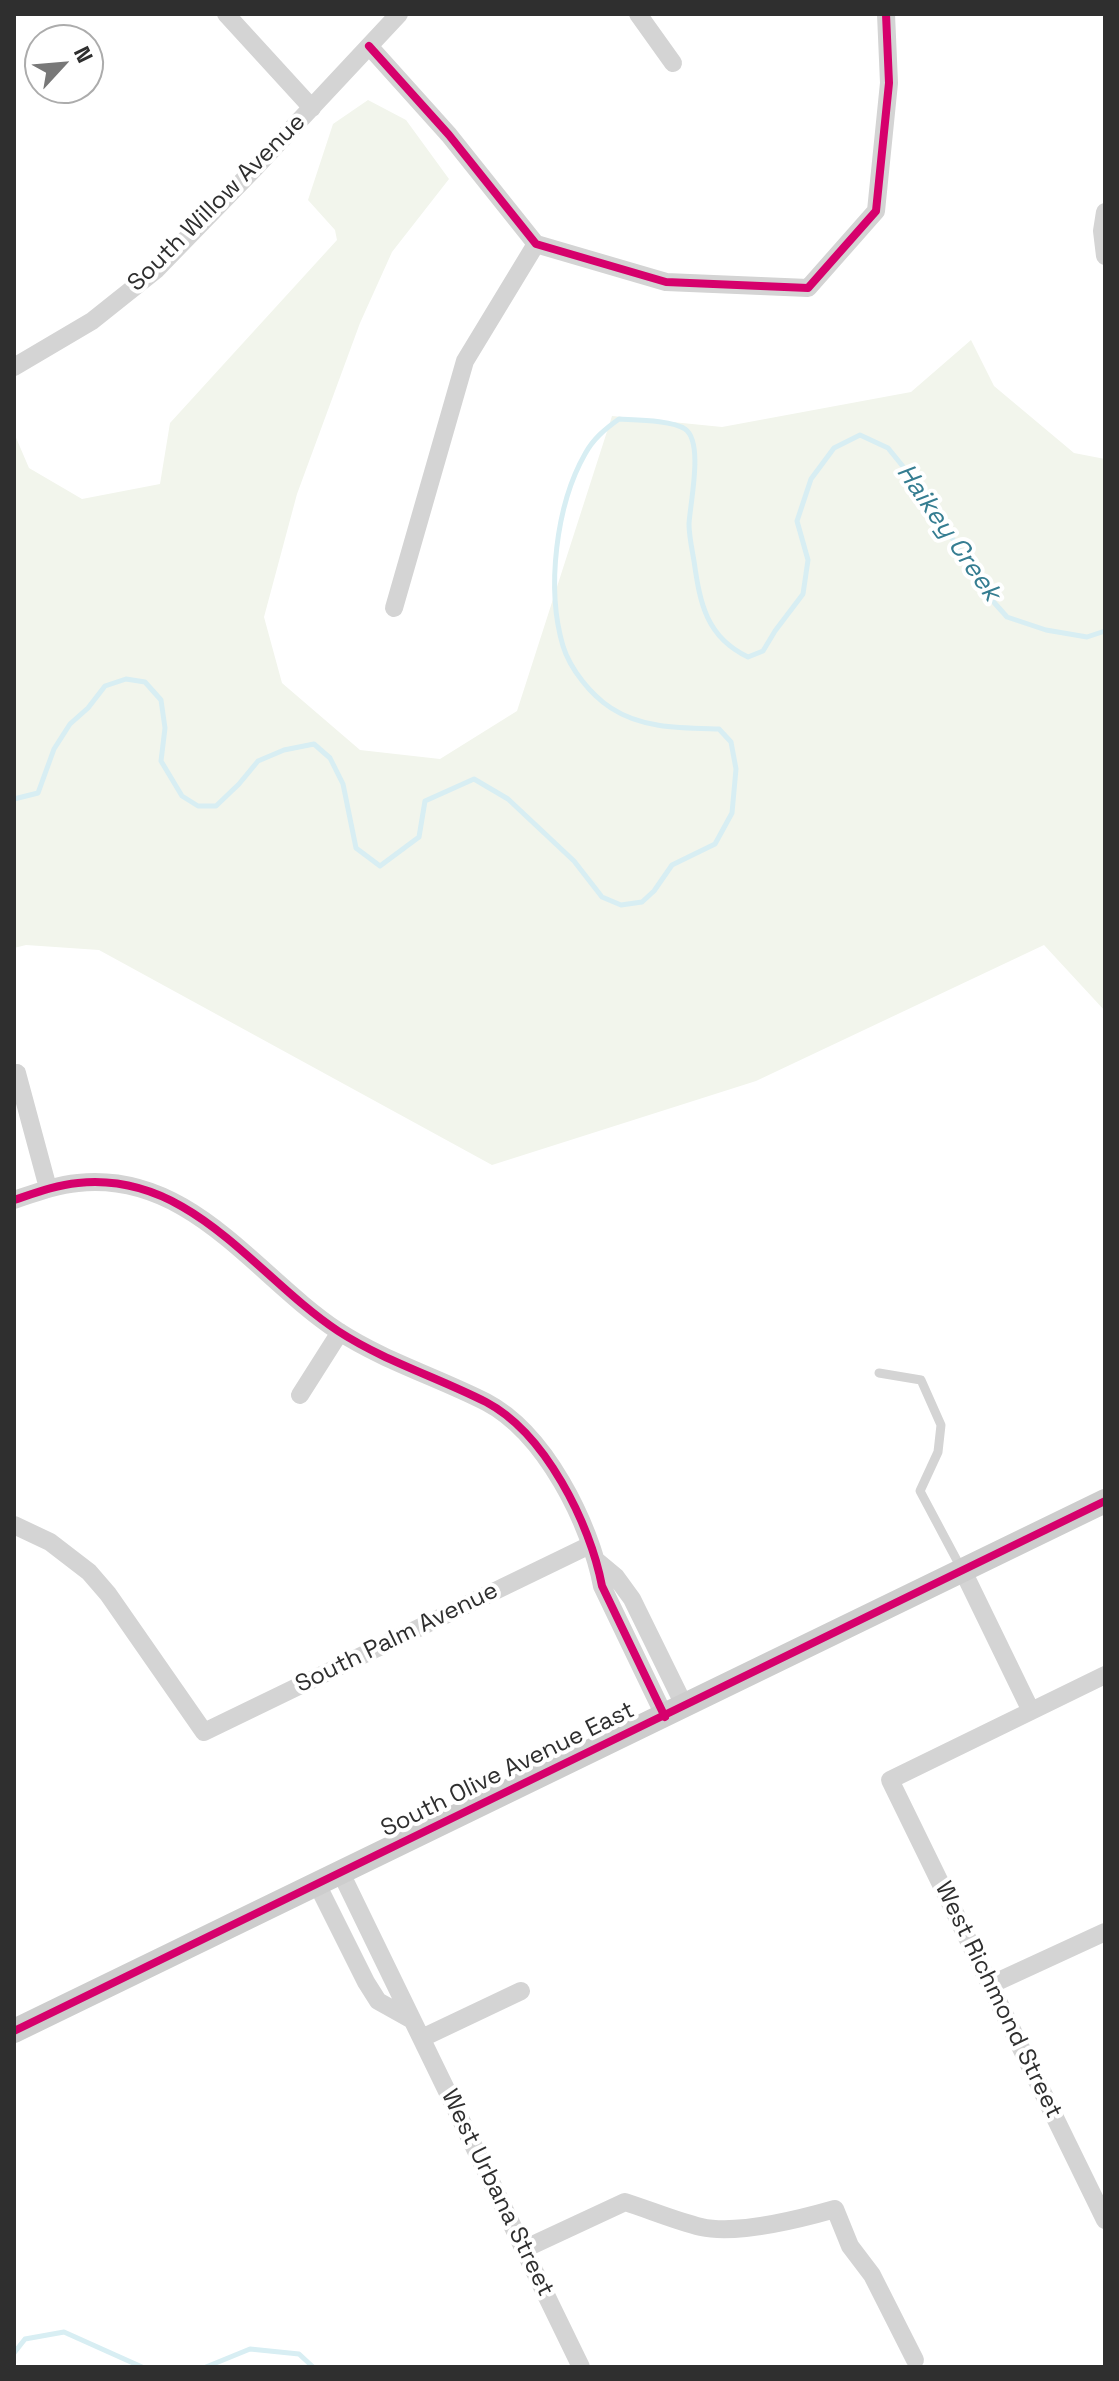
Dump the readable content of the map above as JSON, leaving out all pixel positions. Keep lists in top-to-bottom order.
{
  "streets": {
    "street": [
      "South Willow Avenue",
      "South Palm Avenue",
      "South Olive Avenue East",
      "West Richmond Street",
      "West Urbana Street"
    ]
  },
  "crossings": [
    ["South Olive Avenue East", "West Urbana Street"]
  ],
  "water": ["Haikey Creek"],
  "north": "top right"
}
